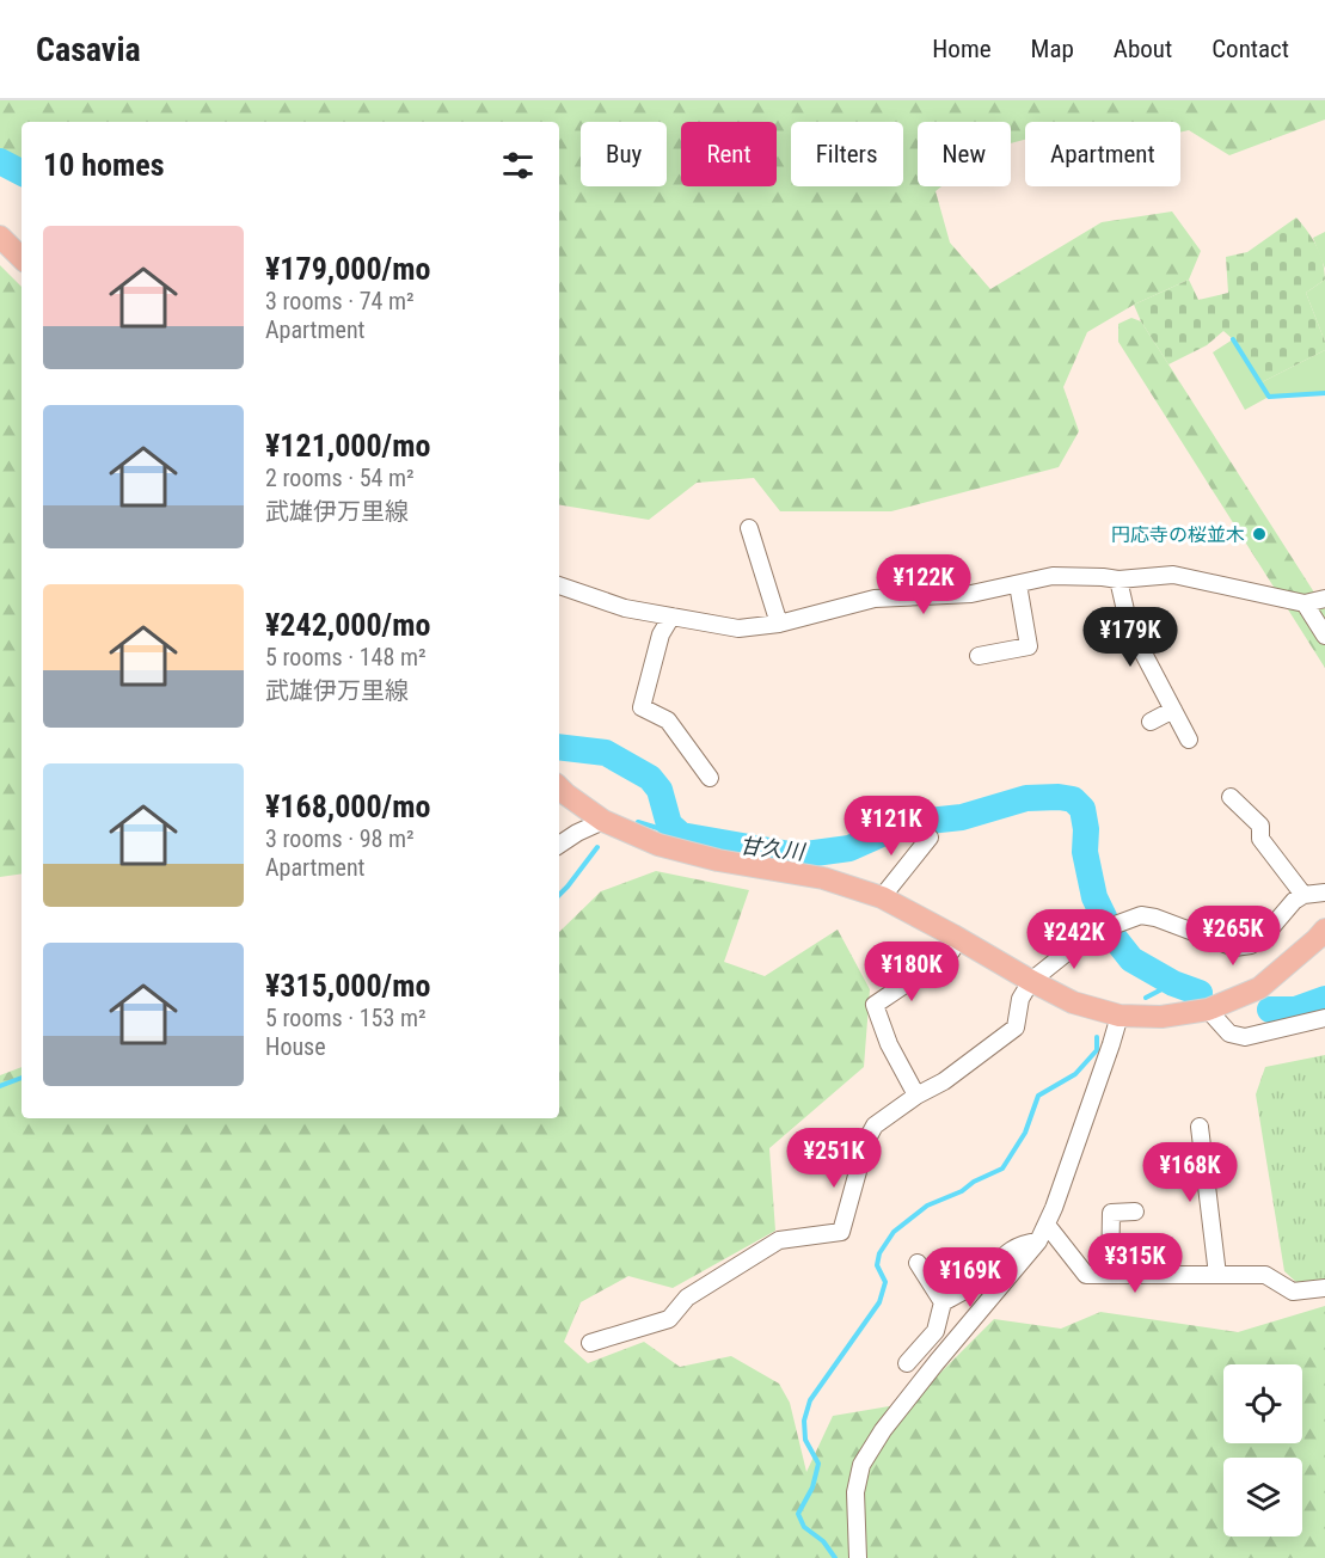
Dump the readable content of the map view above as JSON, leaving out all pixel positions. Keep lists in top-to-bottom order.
{
  "water": ["甘久川"],
  "places": ["円応寺の桜並木"],
  "page": {
    "header": "Casavia",
    "nav": [
      "Home",
      "Map",
      "About",
      "Contact"
    ],
    "chip": [
      "Buy",
      "Rent",
      "Filters",
      "New",
      "Apartment"
    ],
    "heading": "10 homes",
    "list": [
      {
        "name": "¥179,000/mo",
        "note": "3 rooms · 74 m² · Apartment"
      },
      {
        "name": "¥121,000/mo",
        "note": "2 rooms · 54 m² · 武雄伊万里線"
      },
      {
        "name": "¥242,000/mo",
        "note": "5 rooms · 148 m² · 武雄伊万里線"
      },
      {
        "name": "¥168,000/mo",
        "note": "3 rooms · 98 m² · Apartment"
      },
      {
        "name": "¥315,000/mo",
        "note": "5 rooms · 153 m² · House"
      }
    ],
    "price": [
      "¥122K",
      "¥179K",
      "¥121K",
      "¥265K",
      "¥242K",
      "¥180K",
      "¥251K",
      "¥168K",
      "¥315K",
      "¥169K"
    ]
  }
}
